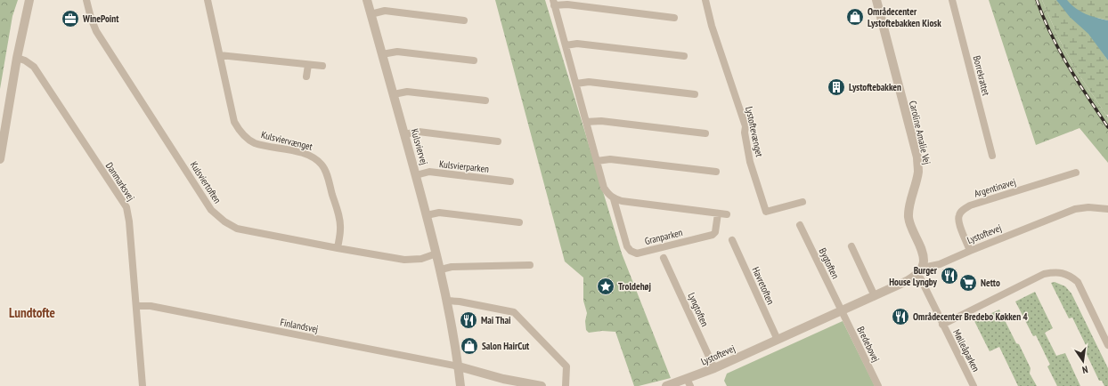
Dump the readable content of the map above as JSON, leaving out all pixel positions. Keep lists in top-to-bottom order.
{
  "streets": {
    "street": [
      "Borrekrattet",
      "Lystoftevænget",
      "Caroline Amalie Vej",
      "Kulsviervænget",
      "Kulsviervej",
      "Kulsvierparken",
      "Danmarksvej",
      "Kulsviertoften",
      "Argentinavej",
      "Lystoftevej",
      "Granparken",
      "Bygtoften",
      "Havretoften",
      "Lyngtoften",
      "Finlandsvej",
      "Bredebovej",
      "Mølleåparken"
    ]
  },
  "crossings": [
    ["Caroline Amalie Vej", "Lystoftevej"],
    ["Caroline Amalie Vej", "Mølleåparken"],
    ["Kulsviervænget", "Kulsviertoften"],
    ["Kulsviervej", "Kulsvierparken"],
    ["Kulsviervej", "Kulsviertoften"],
    ["Kulsviervej", "Finlandsvej"],
    ["Danmarksvej", "Finlandsvej"],
    ["Argentinavej", "Lystoftevej"],
    ["Lystoftevej", "Bygtoften"],
    ["Lystoftevej", "Havretoften"],
    ["Lystoftevej", "Lyngtoften"],
    ["Lystoftevej", "Bredebovej"],
    ["Lystoftevej", "Mølleåparken"],
    ["Bygtoften", "Bredebovej"]
  ],
  "districts": ["Lundtofte"],
  "places": {
    "shop": ["Områdecenter Lystoftebakken Kiosk", "Salon HairCut"],
    "office": ["WinePoint"],
    "building": ["Lystoftebakken"],
    "restaurant": ["Burger House Lyngby", "Områdecenter Bredebo Køkken 4", "Mai Thai"],
    "supermarket": ["Netto"],
    "place": ["Troldehøj"]
  },
  "north": "bottom"
}
